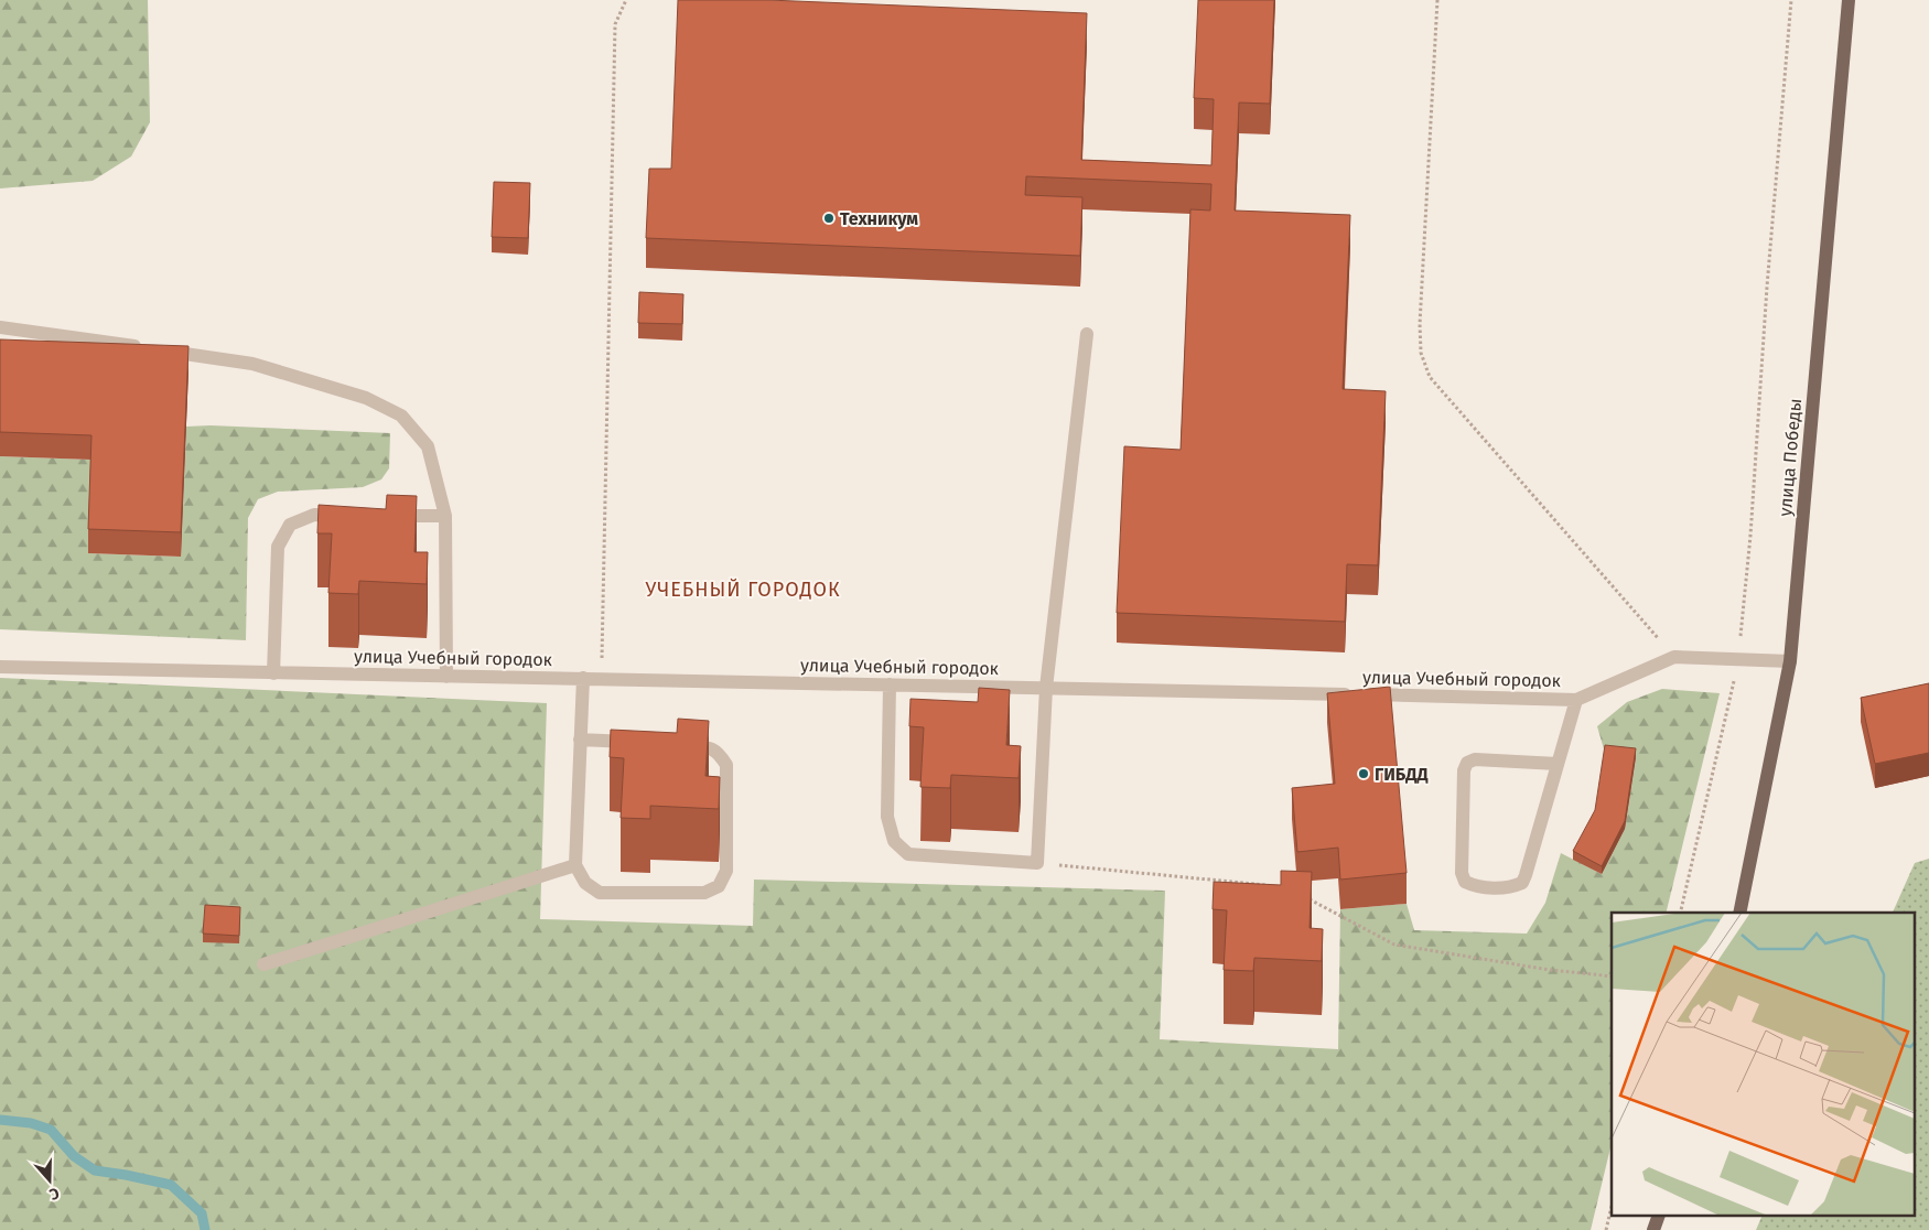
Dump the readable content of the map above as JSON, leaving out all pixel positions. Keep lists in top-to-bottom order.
{
  "streets": {
    "main road": ["улица Победы"],
    "lane": ["улица Учебный городок"]
  },
  "crossings": [
    ["улица Победы", "улица Учебный городок"]
  ],
  "districts": ["УЧЕБНЫЙ ГОРОДОК"],
  "places": ["Техникум", "ГИБДД"],
  "north": "bottom"
}
